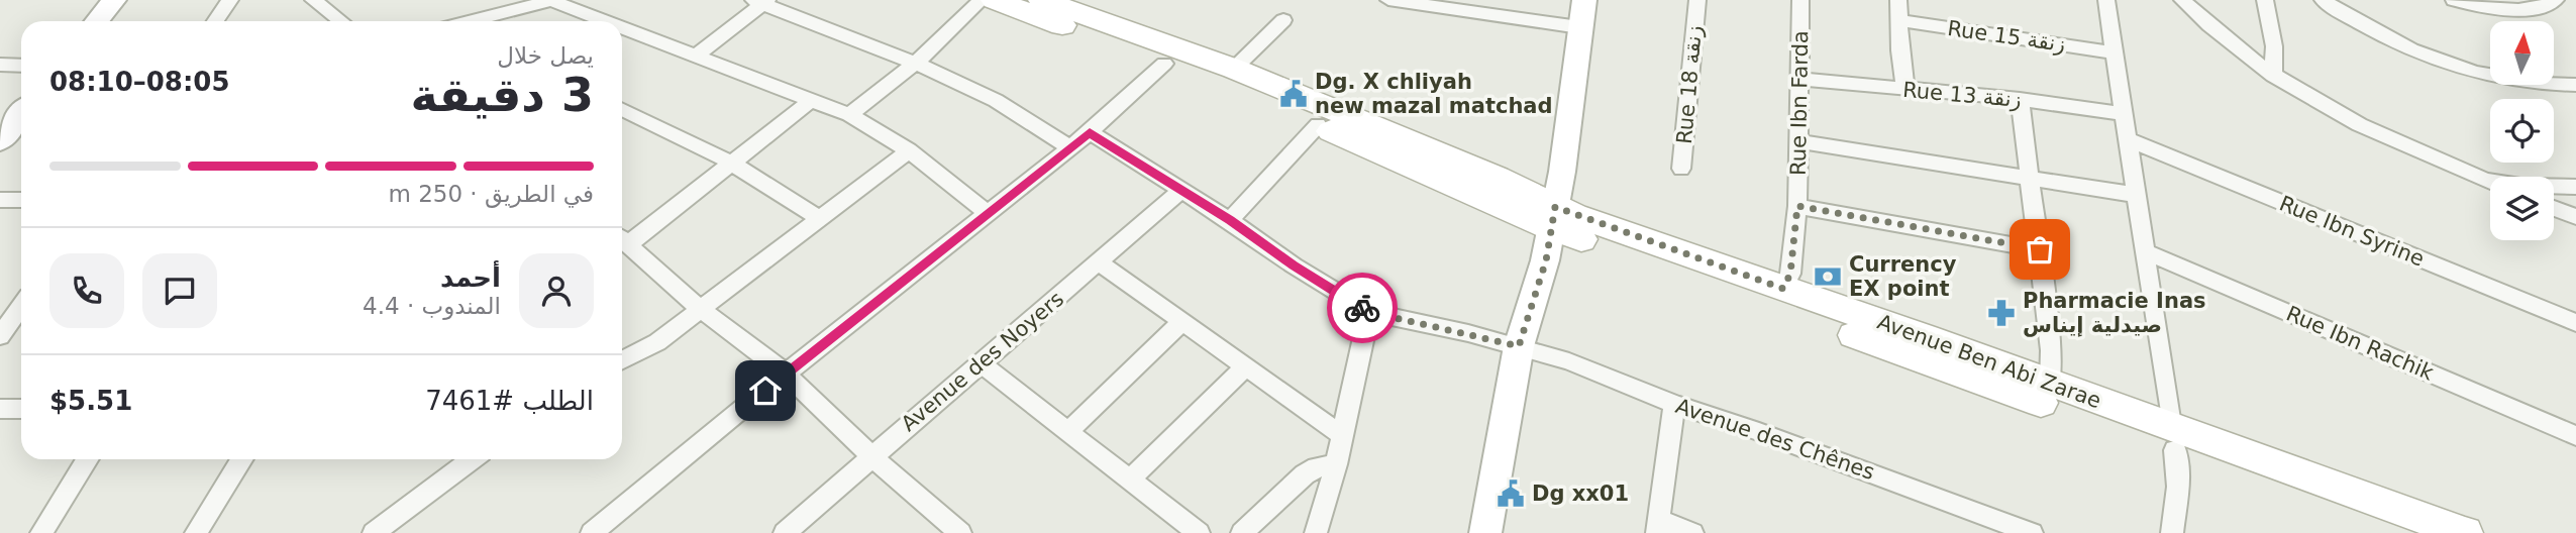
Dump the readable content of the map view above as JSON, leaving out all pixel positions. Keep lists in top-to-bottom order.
{
  "streets": {
    "main road": ["Avenue Ben Abi Zarae"],
    "street": [
      "Rue 15 زنقة",
      "Rue 18 زنقة",
      "Rue 13 زنقة",
      "Rue Ibn Farda",
      "Rue Ibn Syrine",
      "Rue Ibn Rachik",
      "Avenue des Noyers",
      "Avenue des Chênes"
    ]
  },
  "crossings": [
    ["Rue 13 زنقة", "Rue Ibn Farda"],
    ["Rue Ibn Farda", "Avenue Ben Abi Zarae"],
    ["Avenue des Noyers", "Avenue des Chênes"]
  ],
  "places": {
    "public building": ["Dg. X chliyah new mazal matchad", "Dg xx01"],
    "bank": ["Currency EX point"],
    "pharmacy": ["Pharmacie Inas صيدلية إيناس"]
  },
  "north": "top",
  "page": {
    "heading": ["3 دقيقة", "يصل خلال", "08:05–08:10"],
    "panel": [
      "أحمد",
      "المندوب · 4.4",
      "الطلب #7461",
      "$5.51"
    ],
    "bar": "في الطريق · 250 m"
  }
}
